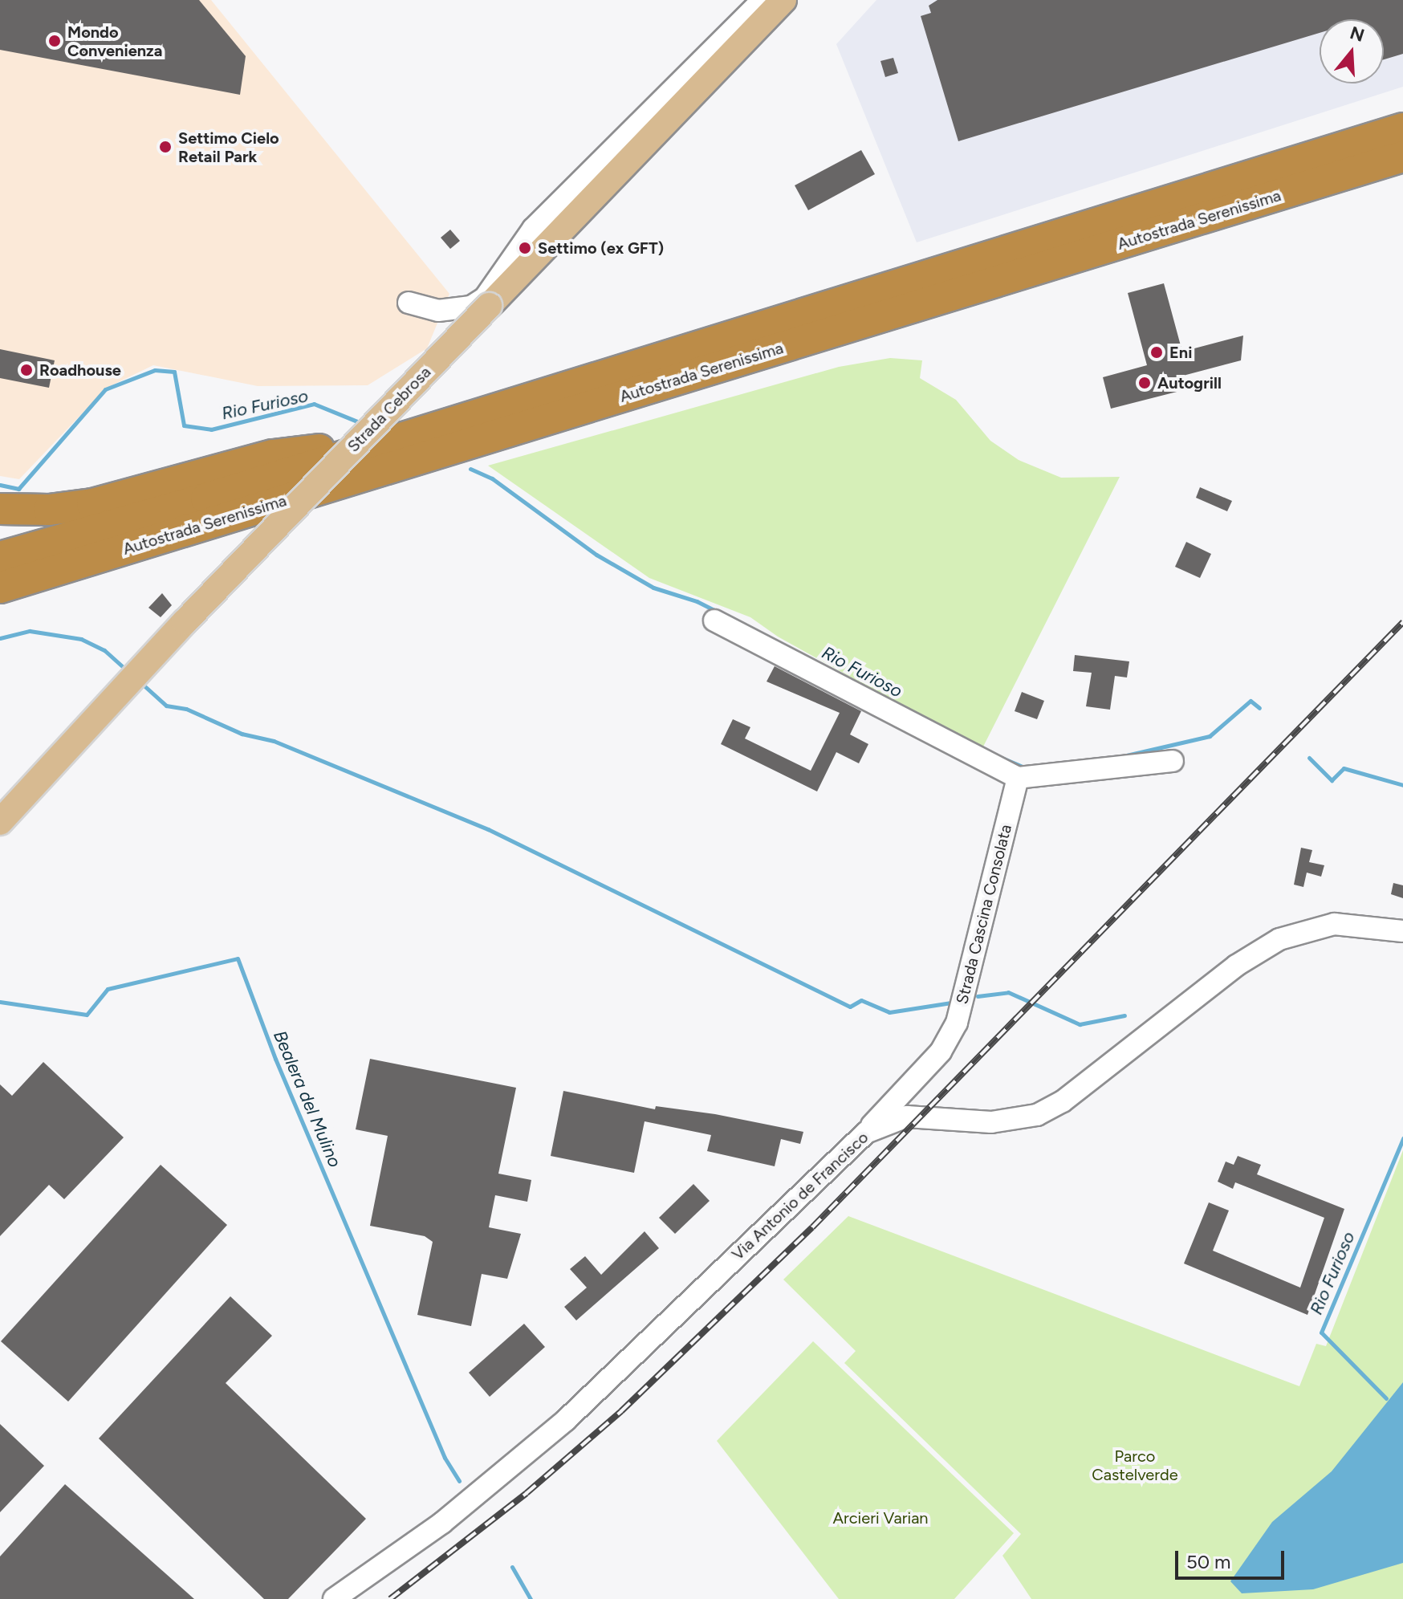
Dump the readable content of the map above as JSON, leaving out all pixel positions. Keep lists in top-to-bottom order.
{
  "streets": {
    "highway": ["Autostrada Serenissima"],
    "main road": ["Strada Cebrosa"],
    "street": ["Strada Cascina Consolata", "Via Antonio de Francisco"]
  },
  "crossings": [
    ["Strada Cascina Consolata", "Via Antonio de Francisco"]
  ],
  "water": ["Rio Furioso", "Bealera del Mulino"],
  "parks": ["Parco Castelverde", "Arcieri Varian"],
  "places": [
    "Mondo Convenienza",
    "Settimo Cielo Retail Park",
    "Settimo (ex GFT)",
    "Eni",
    "Roadhouse",
    "Autogrill"
  ],
  "scale_bar": "50 m",
  "north": "top"
}
